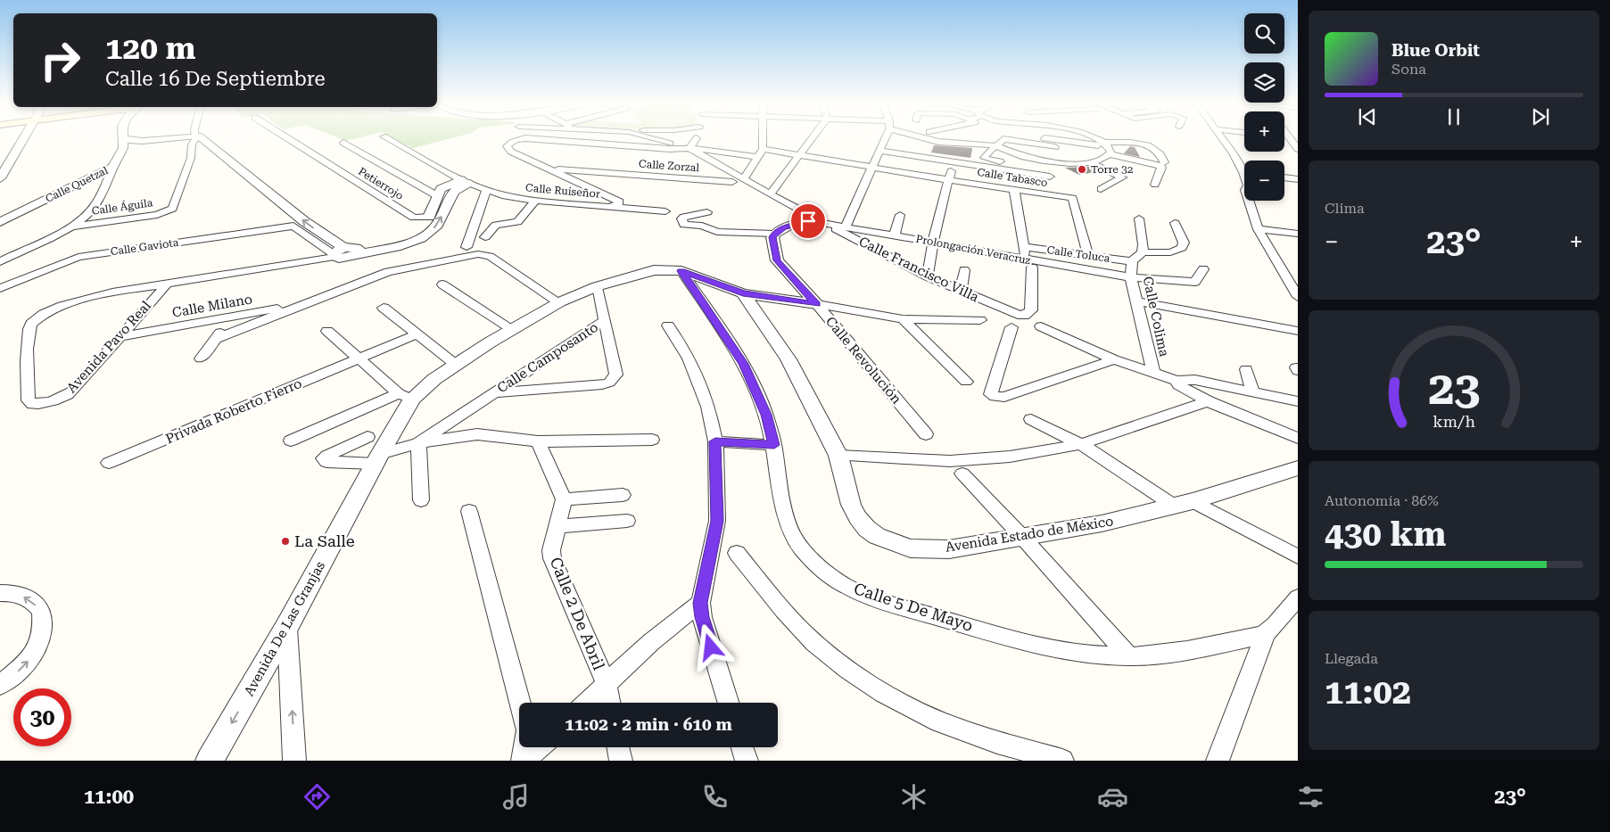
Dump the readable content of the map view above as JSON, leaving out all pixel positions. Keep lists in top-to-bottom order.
{
  "streets": {
    "street": [
      "Calle Zorzal",
      "Calle Tabasco",
      "Petierrojo",
      "Calle Quetzal",
      "Calle Ruiseñor",
      "Calle Águila",
      "Calle Gaviota",
      "Prolongación Veracruz",
      "Calle Toluca",
      "Calle Francisco Villa",
      "Calle Milano",
      "Calle Colima",
      "Avenida Pavo Real",
      "Calle Camposanto",
      "Calle Revolución",
      "Privada Roberto Fierro",
      "Avenida Estado de México",
      "Calle 5 De Mayo",
      "Calle 2 De Abril",
      "Avenida De Las Granjas"
    ]
  },
  "crossings": [
    ["Calle Tabasco", "Calle Toluca"],
    ["Petierrojo", "Avenida Pavo Real"],
    ["Calle Ruiseñor", "Avenida Pavo Real"],
    ["Prolongación Veracruz", "Calle Francisco Villa"],
    ["Prolongación Veracruz", "Calle Colima"],
    ["Calle Toluca", "Calle Colima"],
    ["Calle Milano", "Avenida Pavo Real"],
    ["Calle Milano", "Avenida De Las Granjas"],
    ["Calle Camposanto", "Avenida De Las Granjas"],
    ["Calle Revolución", "Avenida De Las Granjas"],
    ["Avenida Estado de México", "Avenida De Las Granjas"],
    ["Calle 5 De Mayo", "Avenida De Las Granjas"]
  ],
  "places": ["Torre 32", "La Salle"],
  "page": {
    "map_buttons": ["+", "−"],
    "turn": ["120 m", "Calle 16 De Septiembre"],
    "song": ["Blue Orbit", "Sona"],
    "tile": [
      "Clima",
      ["Autonomía · 86%", "430 km"],
      ["Llegada", "11:02"]
    ],
    "heat": ["−", "23°", "+"],
    "limit": "30",
    "trip": "11:02 · 2 min · 610 m",
    "tabs": ["11:00", "23°"],
    "gauge": ["23", "km/h"]
  }
}
